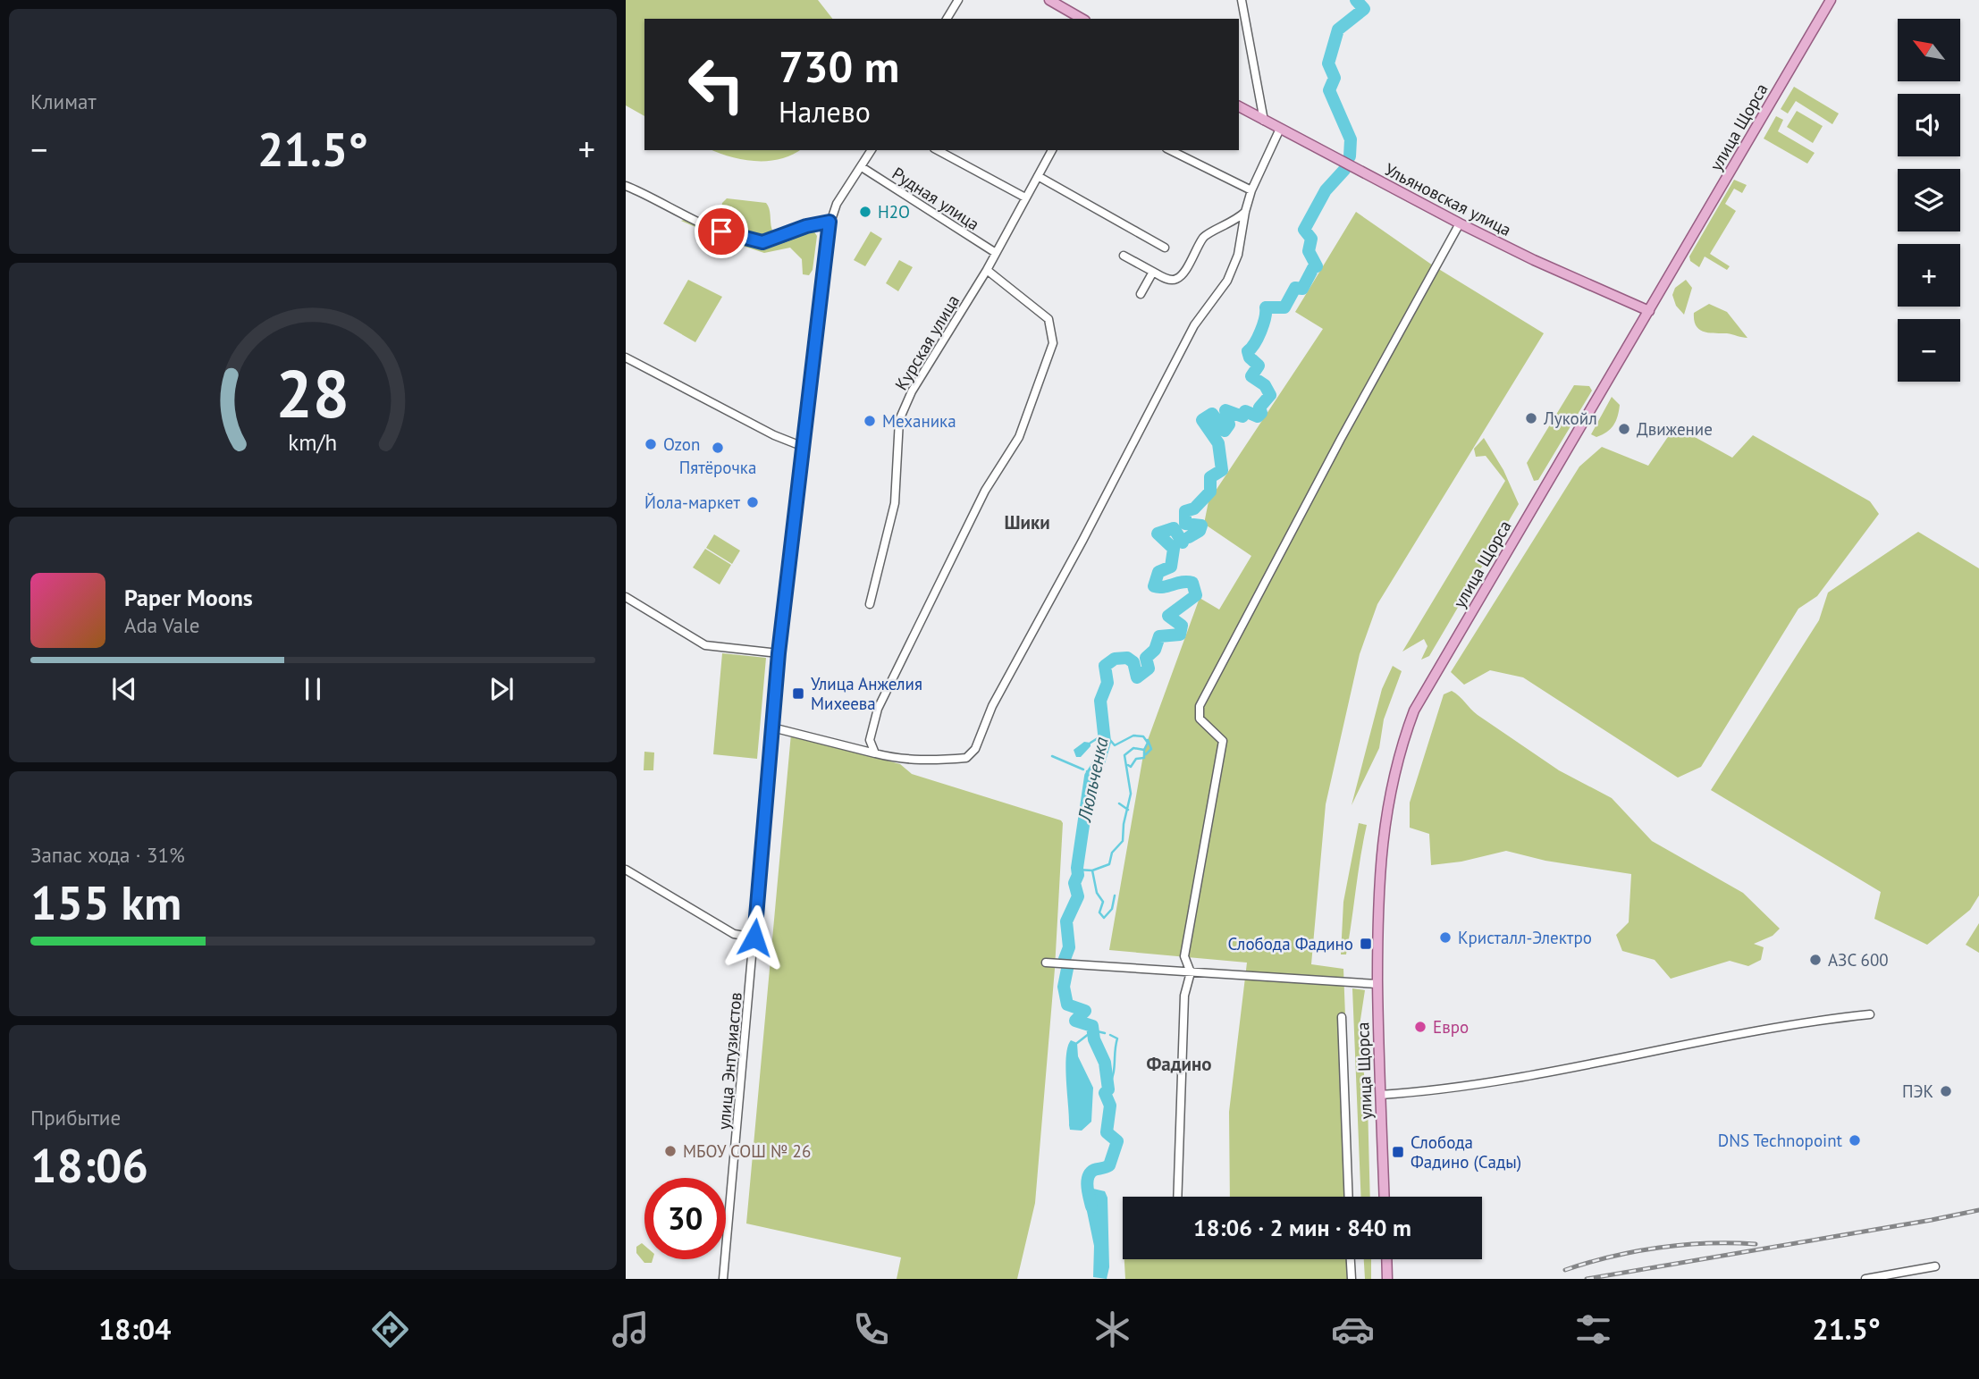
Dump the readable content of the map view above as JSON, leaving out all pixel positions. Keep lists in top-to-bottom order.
{
  "streets": {
    "main road": ["улица Щорса", "Ульяновская улица"],
    "street": ["Рудная улица", "Курская улица", "улица Энтузиастов"]
  },
  "crossings": [
    ["улица Щорса", "Ульяновская улица"],
    ["Рудная улица", "Курская улица"],
    ["Рудная улица", "улица Энтузиастов"]
  ],
  "districts": ["Шики", "Фадино"],
  "water": ["Люльченка"],
  "places": {
    "other": [
      "H2O",
      "Лукойл",
      "Механика",
      "Движение",
      "Ozon",
      "Пятёрочка",
      "Йола-маркет",
      "Кристалл-Электро",
      "АЗС 600",
      "Евро",
      "ПЭК",
      "DNS Technopoint",
      "МБОУ СОШ № 26"
    ],
    "transit": ["Улица Анжелия Михеева", "Слобода Фадино", "Слобода Фадино (Сады)"]
  },
  "north": "top left",
  "page": {
    "tile": [
      "Климат",
      ["Запас хода · 31%", "155 km"],
      ["Прибытие", "18:06"]
    ],
    "map_buttons": ["+", "−"],
    "turn": ["730 m", "Налево"],
    "heat": ["−", "21.5°", "+"],
    "song": ["Paper Moons", "Ada Vale"],
    "limit": "30",
    "trip": "18:06 · 2 мин · 840 m",
    "tabs": ["18:04", "21.5°"],
    "gauge": ["28", "km/h"]
  }
}
